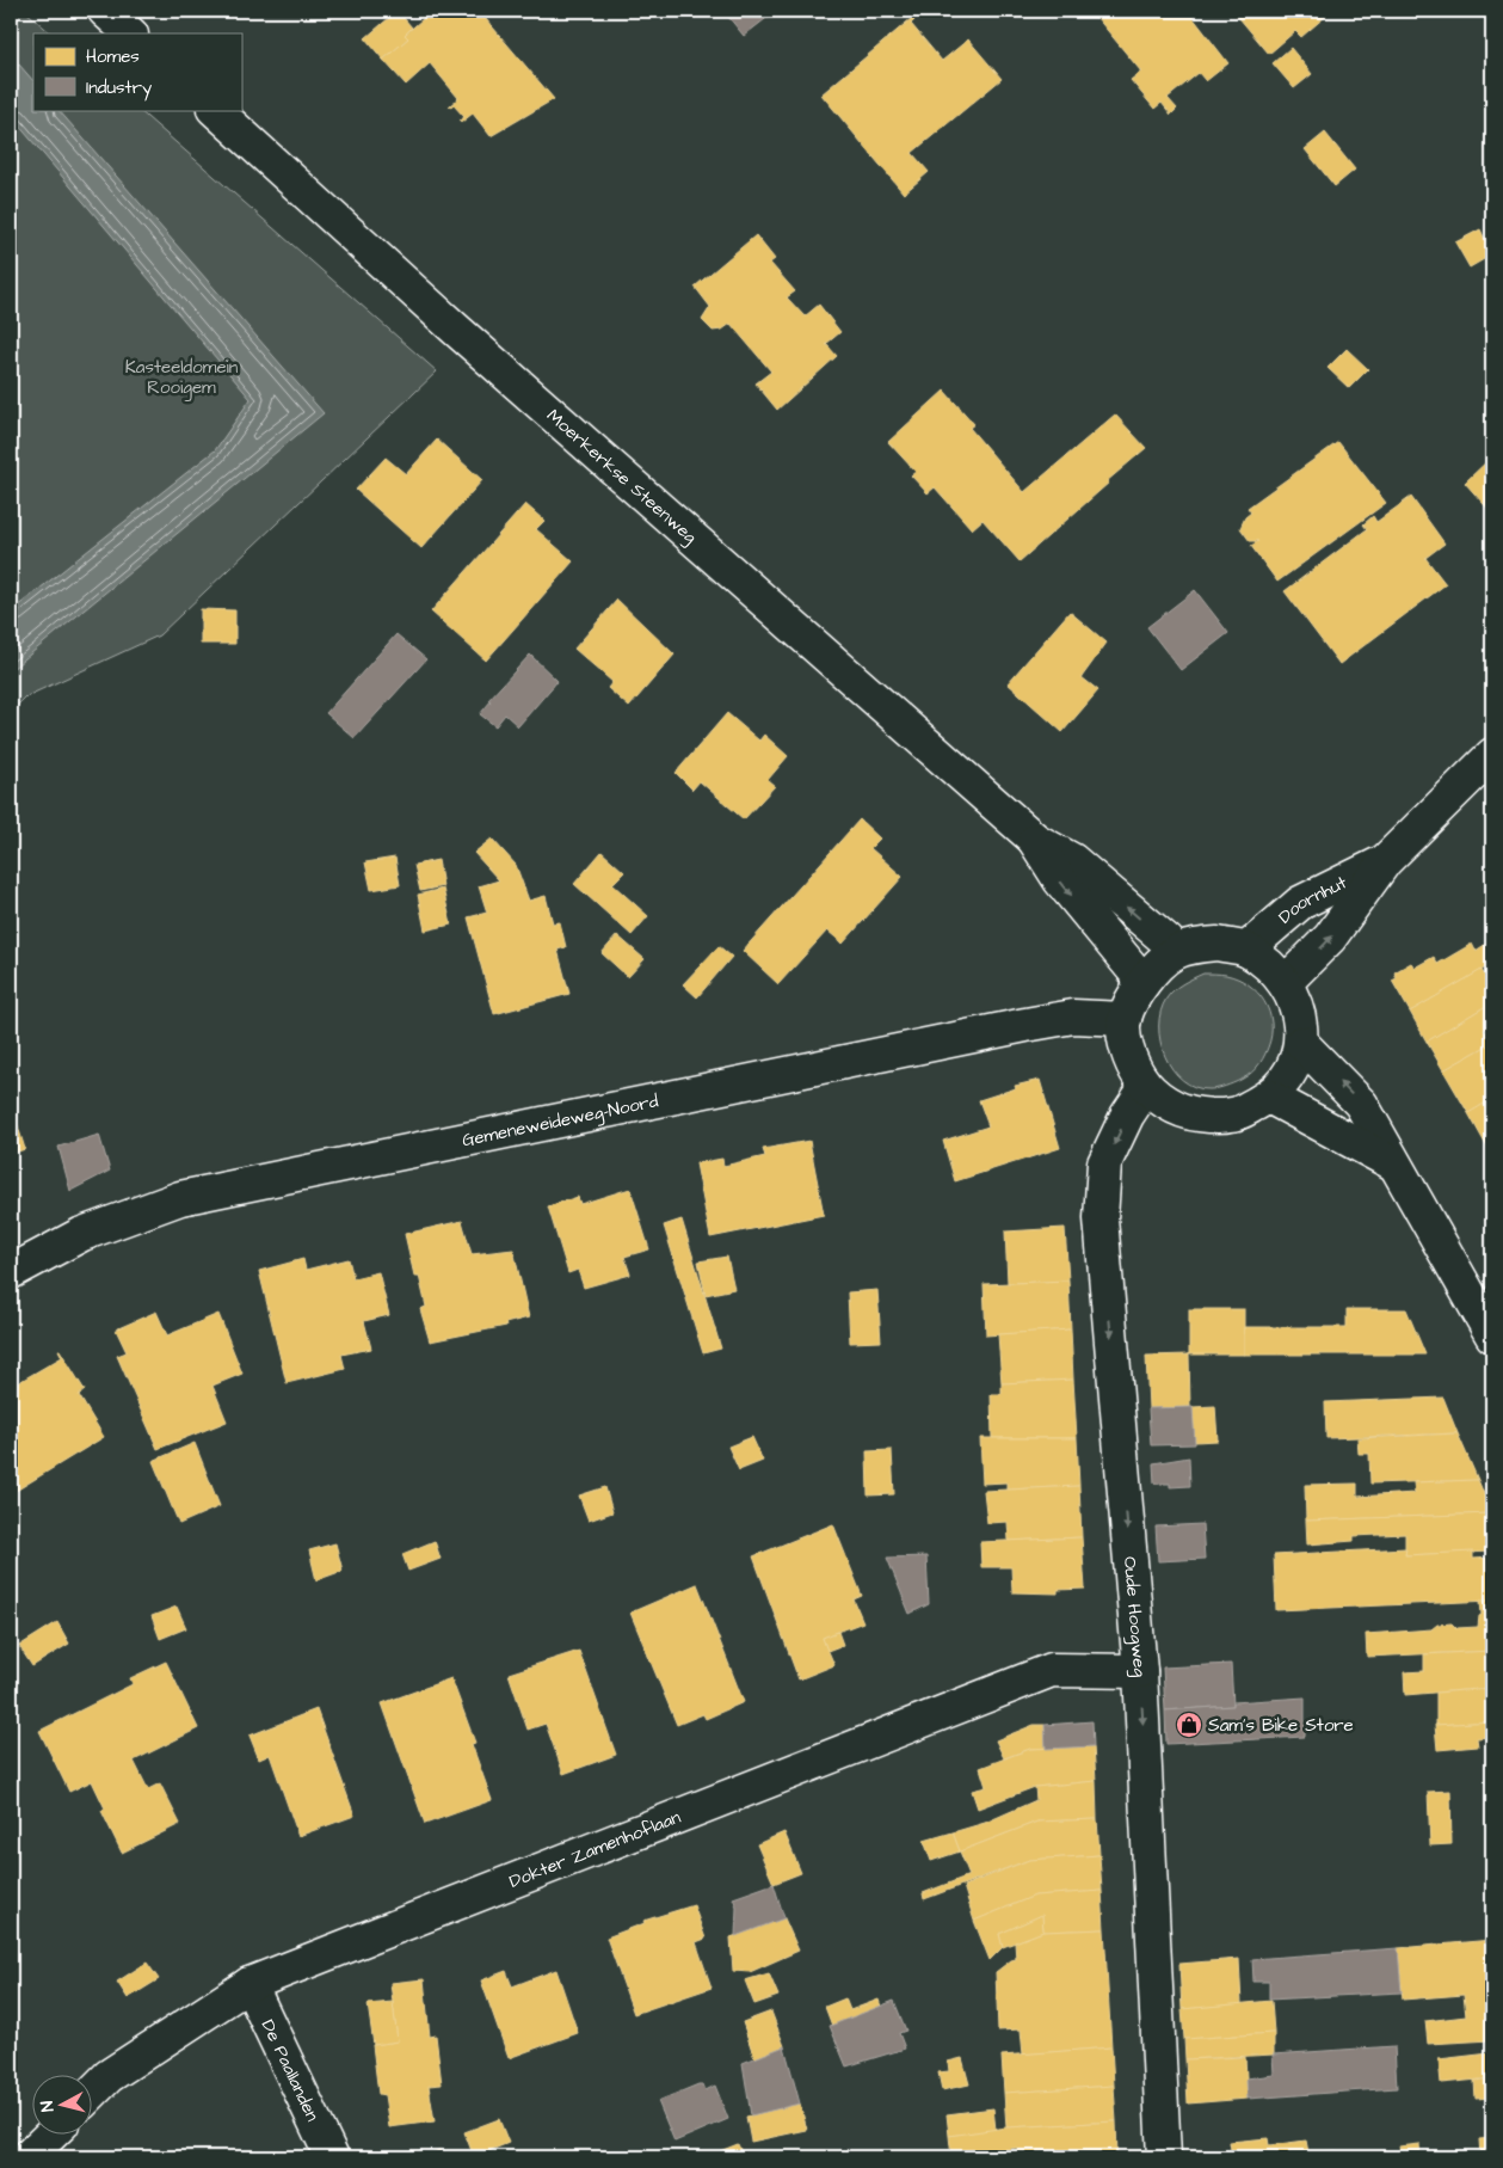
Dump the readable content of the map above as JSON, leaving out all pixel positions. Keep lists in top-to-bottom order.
{
  "streets": {
    "street": [
      "Moerkerkse Steenweg",
      "Doornhut",
      "Gemeneweideweg-Noord",
      "Oude Hoogweg",
      "Dokter Zamenhoflaan",
      "De Paallanden"
    ]
  },
  "crossings": [
    ["Moerkerkse Steenweg", "Doornhut"],
    ["Moerkerkse Steenweg", "Gemeneweideweg-Noord"],
    ["Moerkerkse Steenweg", "Oude Hoogweg"],
    ["Doornhut", "Gemeneweideweg-Noord"],
    ["Doornhut", "Oude Hoogweg"],
    ["Gemeneweideweg-Noord", "Oude Hoogweg"],
    ["Oude Hoogweg", "Dokter Zamenhoflaan"],
    ["Dokter Zamenhoflaan", "De Paallanden"]
  ],
  "one_way": ["Oude Hoogweg"],
  "parks": ["Kasteeldomein Rooigem"],
  "places": {
    "shop": ["Sam's Bike Store"]
  },
  "legend": ["Homes", "Industry"],
  "north": "left"
}
